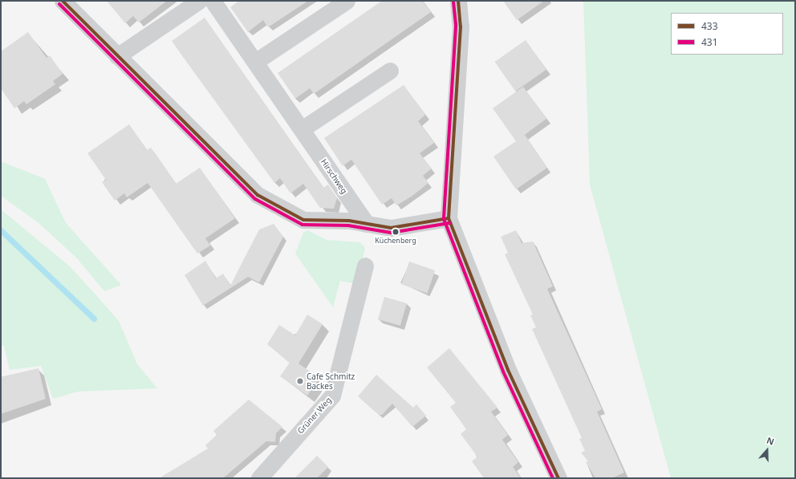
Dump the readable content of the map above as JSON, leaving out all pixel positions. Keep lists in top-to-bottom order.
{
  "streets": {
    "street": ["Hirschweg", "Grüner Weg"]
  },
  "places": ["Küchenberg", "Cafe Schmitz Backes"],
  "lines": ["transit line 433", "transit line 431"],
  "legend": ["433", "431"],
  "north": "top"
}
